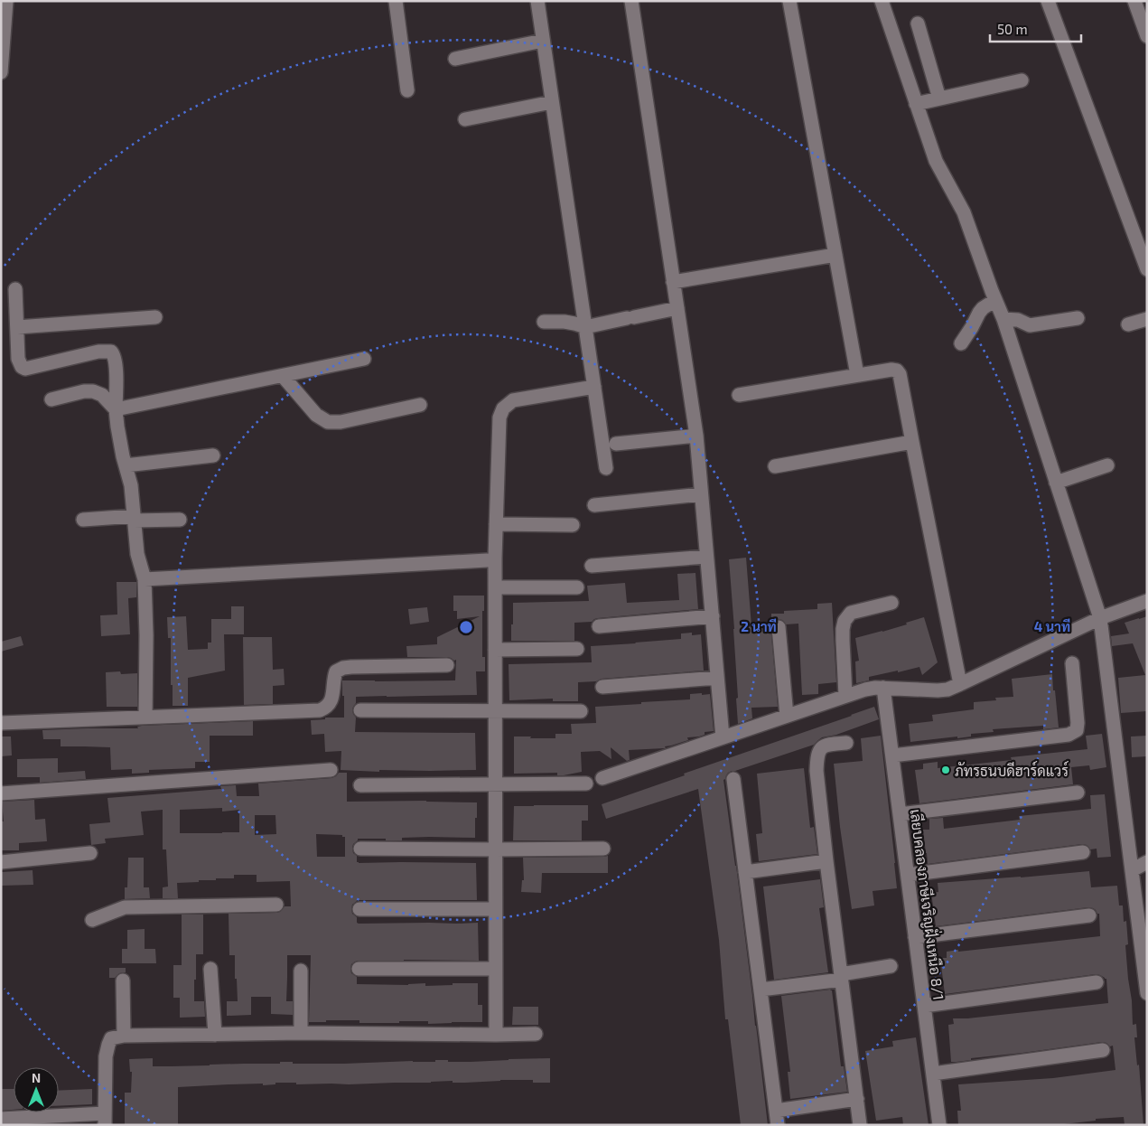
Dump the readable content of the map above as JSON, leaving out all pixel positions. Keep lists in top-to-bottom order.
{
  "streets": {
    "street": ["เลียบคลองภาษีเจริญฝั่งเหนือ 8/1"]
  },
  "places": ["ภัทรธนบดีฮาร์ดแวร์"],
  "scale_bar": "50 m",
  "north": "top",
  "rings": ["2 นาที", "4 นาที"]
}
